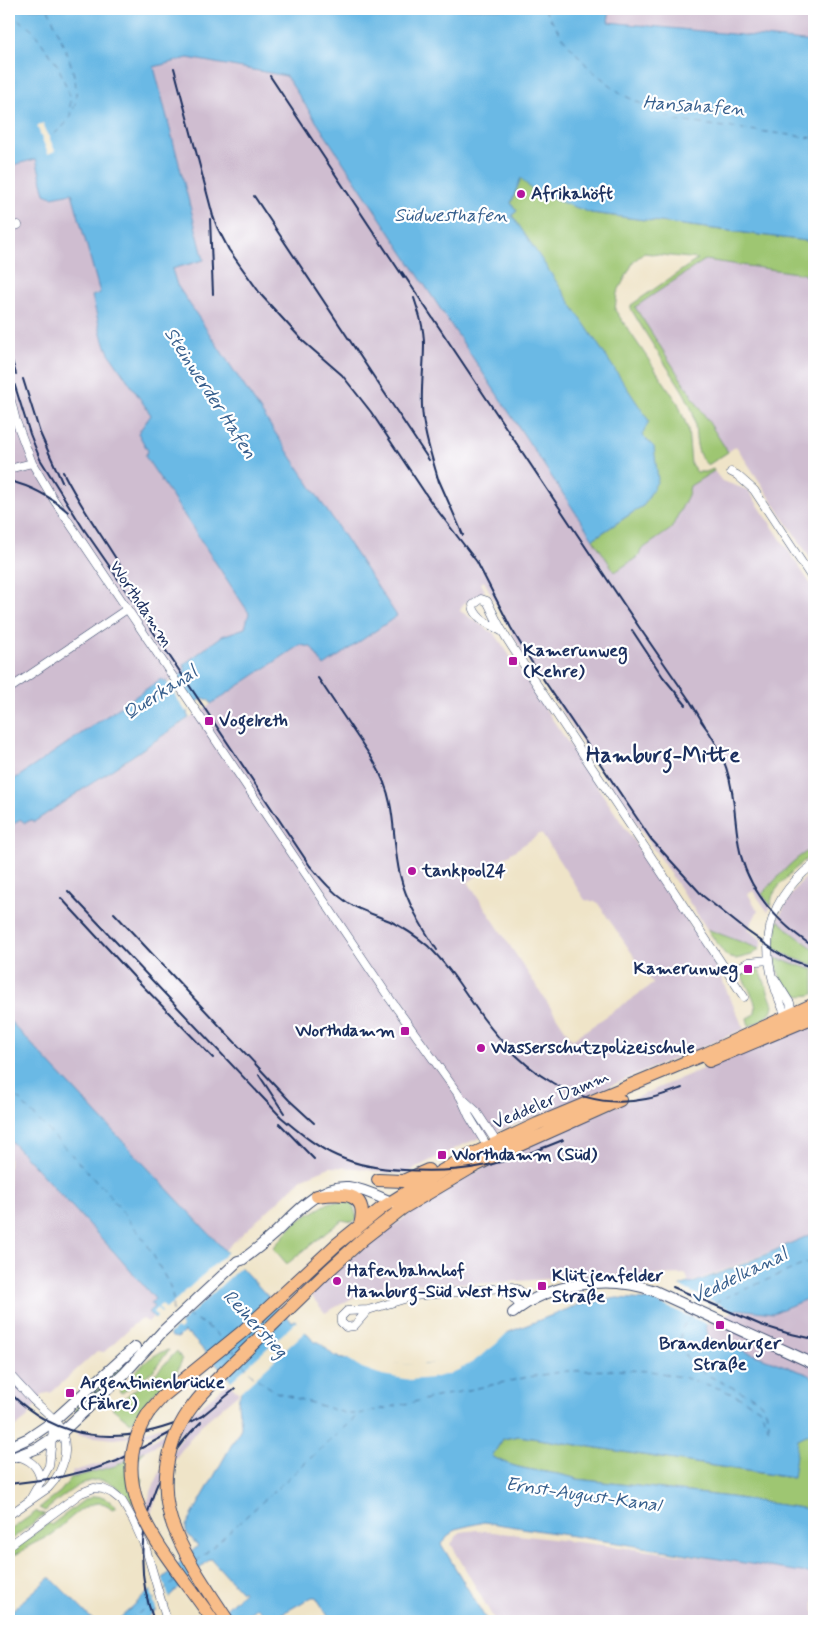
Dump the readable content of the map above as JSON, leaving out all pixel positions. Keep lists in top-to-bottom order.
{
  "streets": {
    "main road": ["Veddeler Damm"],
    "street": ["Worthdamm"]
  },
  "crossings": [
    ["Worthdamm", "Veddeler Damm"]
  ],
  "districts": ["Hamburg-Mitte"],
  "water": [
    "Hansahafen",
    "Südwesthafen",
    "Steinwerder Hafen",
    "Querkanal",
    "Veddelkanal",
    "Reiherstieg",
    "Ernst-August-Kanal"
  ],
  "places": {
    "other": [
      "Afrikahöft",
      "tankpool24",
      "Wasserschutzpolizeischule",
      "Hafenbahnhof Hamburg-Süd West Hsw"
    ],
    "transit": [
      "Kamerunweg (Kehre)",
      "Vogelreth",
      "Kamerunweg",
      "Worthdamm",
      "Worthdamm (Süd)",
      "Klütjenfelder Straße",
      "Brandenburger Straße",
      "Argentinienbrücke (Fähre)"
    ]
  }
}
